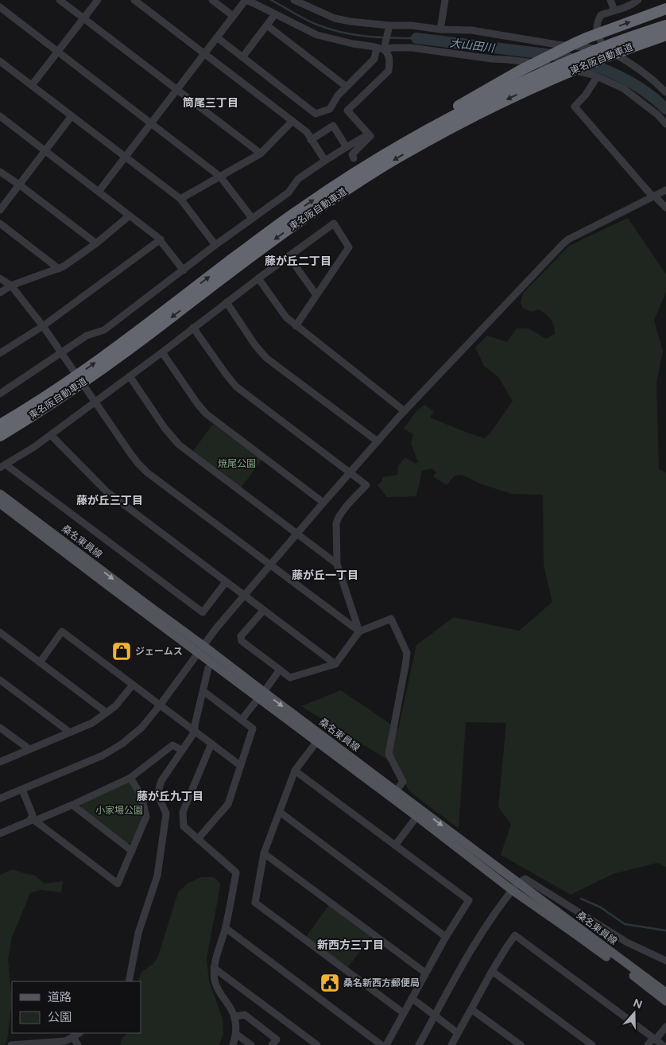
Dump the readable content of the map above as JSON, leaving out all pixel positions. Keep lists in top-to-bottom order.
{
  "streets": {
    "highway": ["東名阪自動車道"],
    "main road": ["桑名東員線"]
  },
  "districts": [
    "筒尾三丁目",
    "藤が丘二丁目",
    "藤が丘三丁目",
    "藤が丘一丁目",
    "藤が丘九丁目",
    "新西方三丁目"
  ],
  "water": ["大山田川"],
  "parks": ["焼尾公園", "小家場公園"],
  "places": {
    "shop": ["ジェームス"],
    "public building": ["桑名新西方郵便局"]
  },
  "legend": ["道路", "公園"],
  "north": "top"
}
